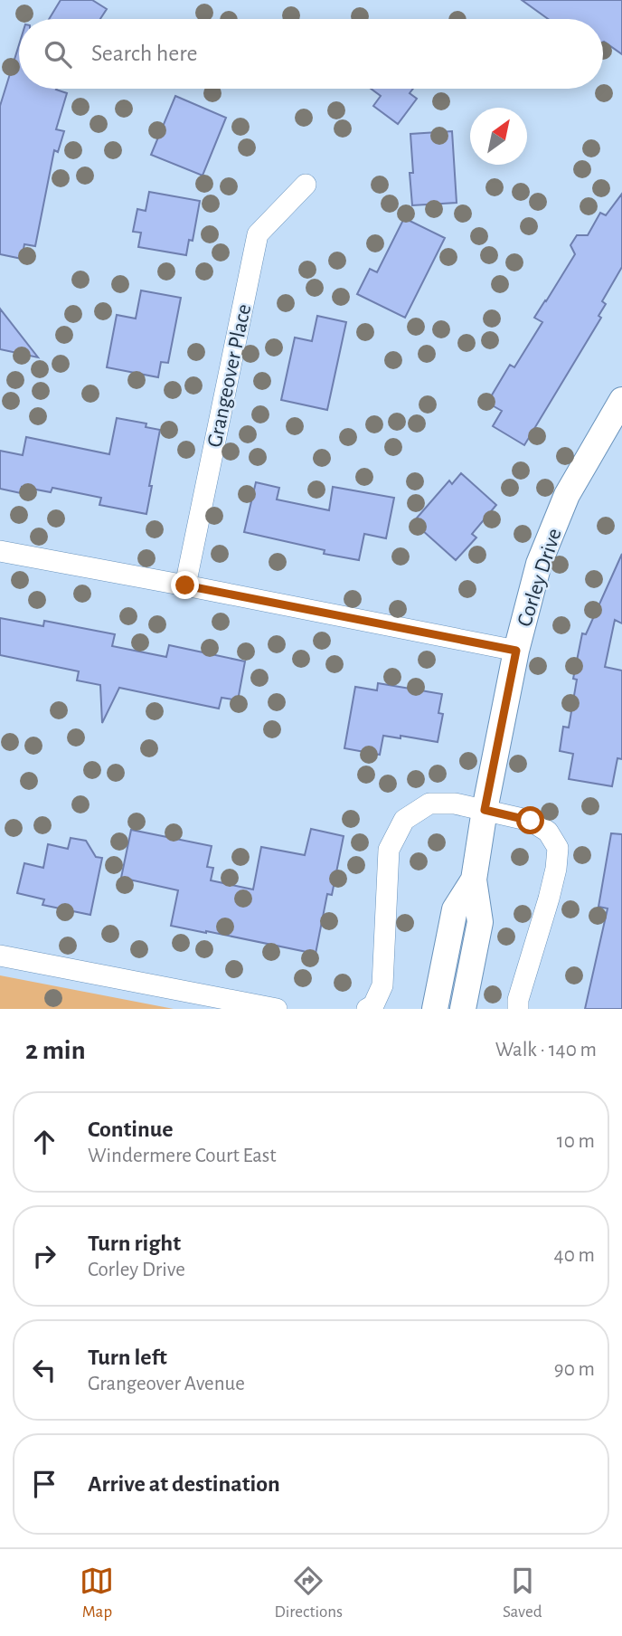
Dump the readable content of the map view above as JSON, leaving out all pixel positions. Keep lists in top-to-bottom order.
{
  "streets": {
    "street": ["Grangeover Place", "Corley Drive"]
  },
  "north": "top right",
  "page": {
    "search": "Search here",
    "heading": ["2 min", "Walk · 140 m"],
    "list": [
      ["Continue", "Windermere Court East", "10 m"],
      ["Turn right", "Corley Drive", "40 m"],
      ["Turn left", "Grangeover Avenue", "90 m"],
      "Arrive at destination"
    ],
    "nav": ["Map", "Directions", "Saved"]
  }
}
